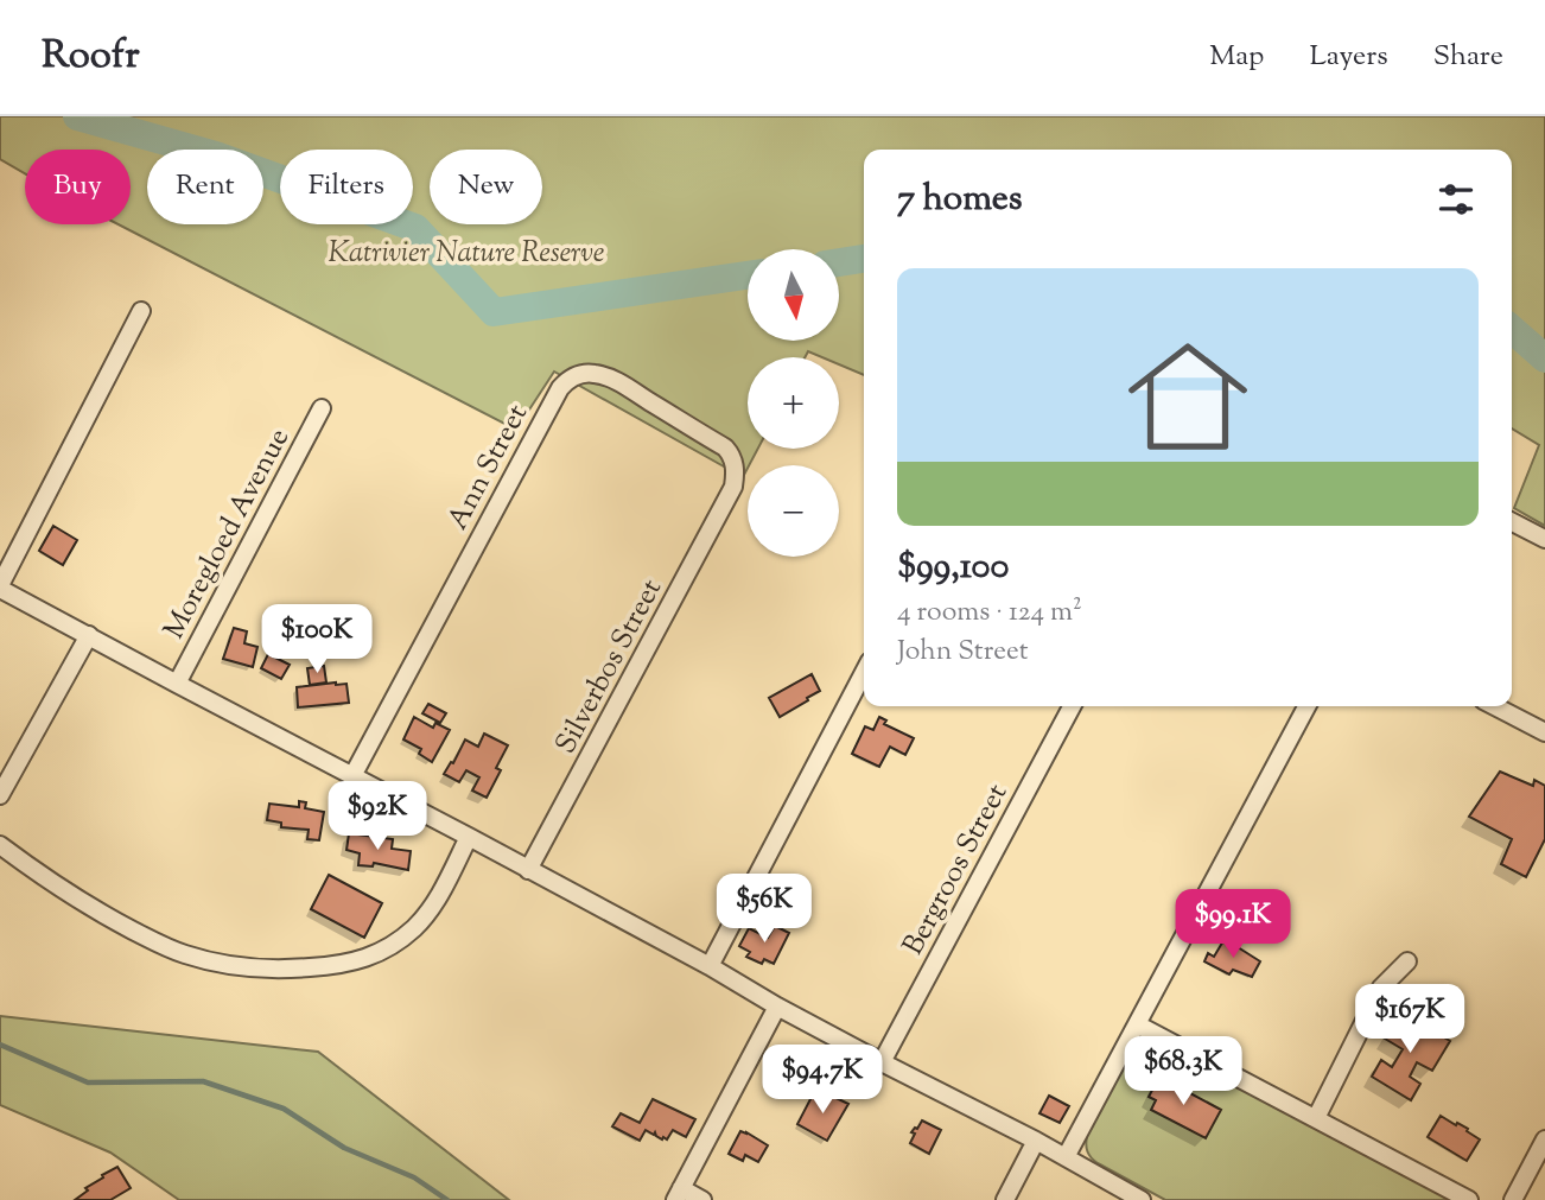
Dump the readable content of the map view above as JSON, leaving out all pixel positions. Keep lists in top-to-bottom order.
{
  "streets": {
    "street": [
      "Ann Street",
      "Moregloed Avenue",
      "Silverbos Street",
      "Bergroos Street"
    ]
  },
  "crossings": [
    ["Ann Street", "Silverbos Street"]
  ],
  "parks": ["Katrivier Nature Reserve"],
  "north": "bottom",
  "page": {
    "header": "Roofr",
    "nav": ["Map", "Layers", "Share"],
    "chip": [
      "Buy",
      "Rent",
      "Filters",
      "New"
    ],
    "heading": "7 homes",
    "map_buttons": ["+", "−"],
    "list": [
      {
        "name": "$99,100",
        "note": "4 rooms · 124 m² · John Street"
      }
    ],
    "price": [
      "$100K",
      "$92K",
      "$56K",
      "$99.1K",
      "$167K",
      "$68.3K",
      "$94.7K"
    ]
  }
}
